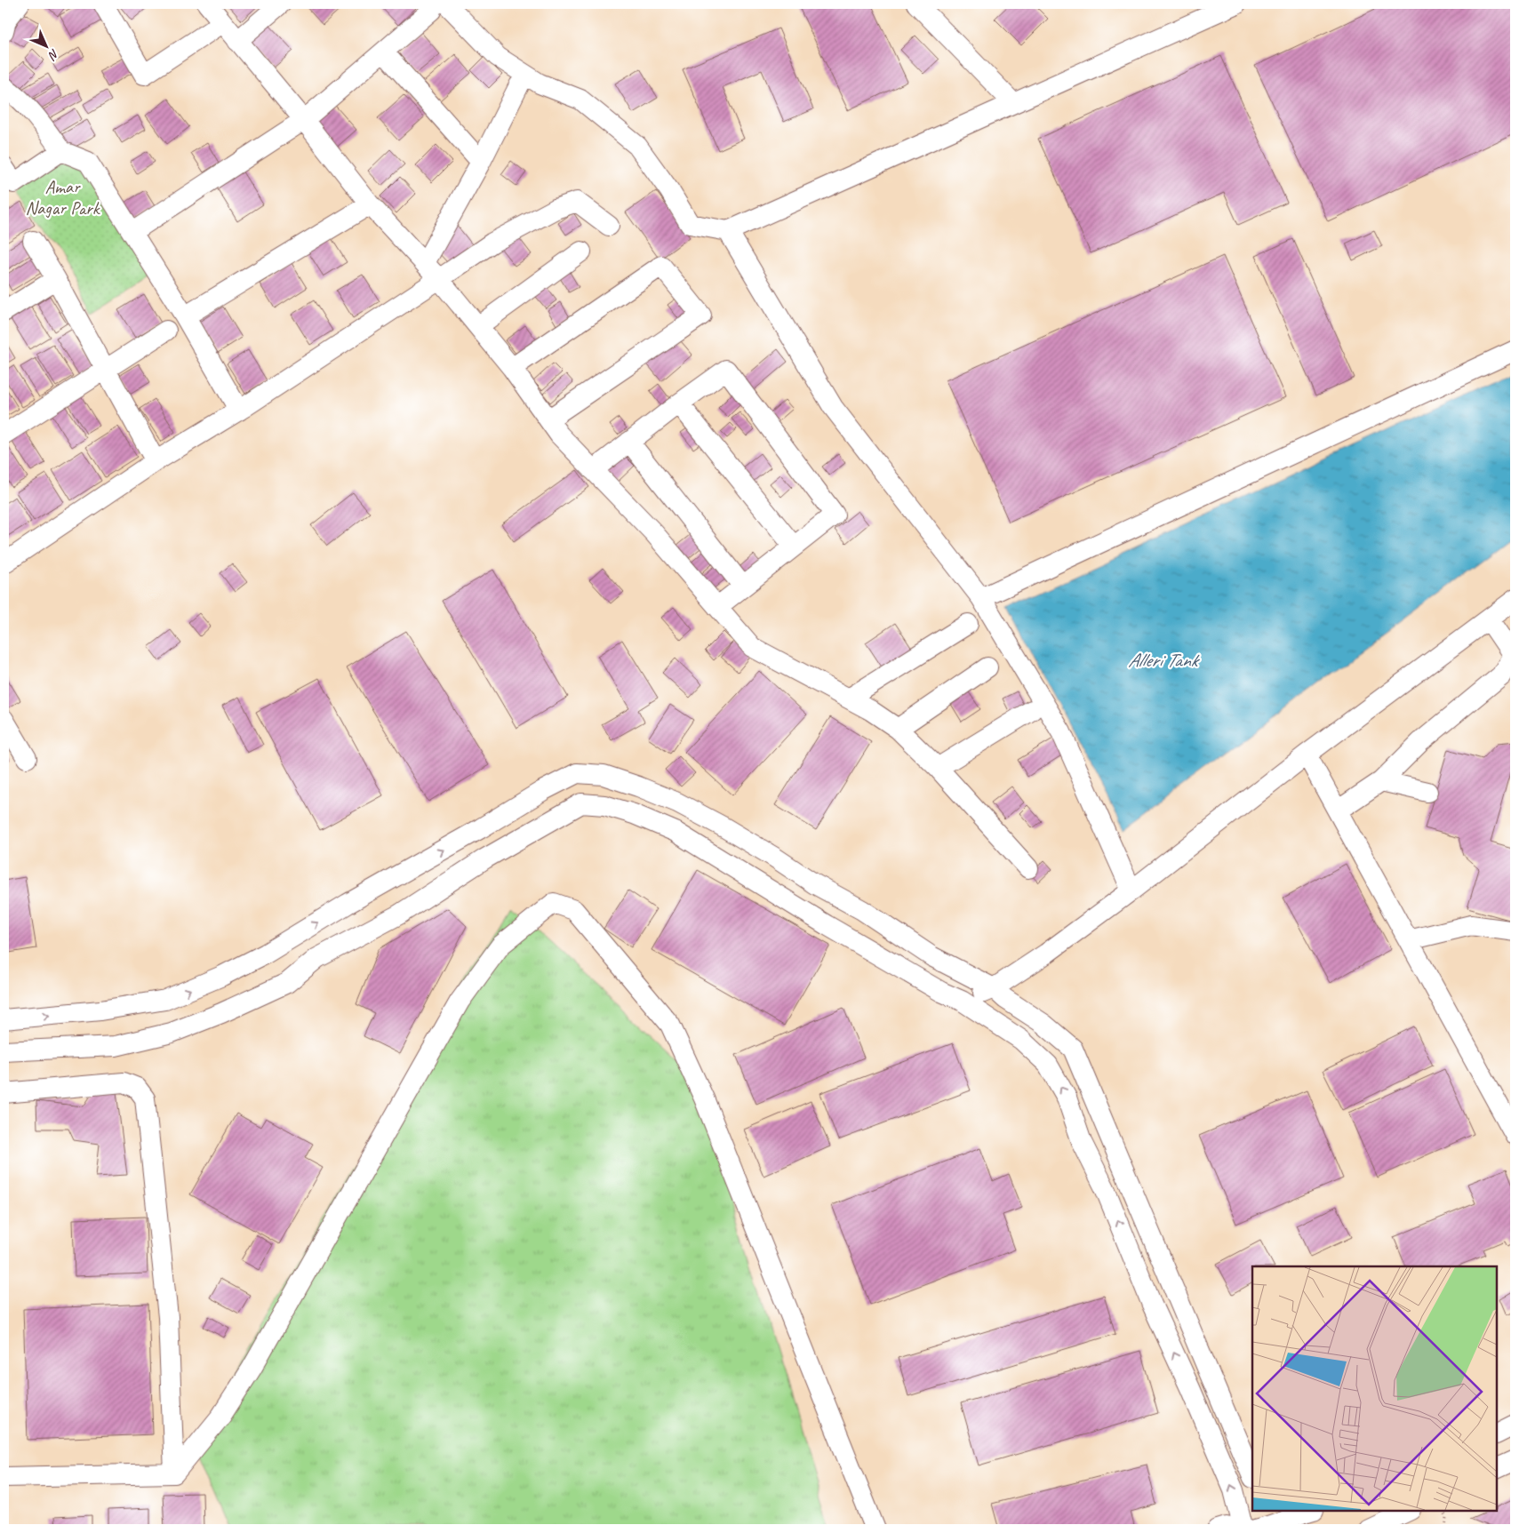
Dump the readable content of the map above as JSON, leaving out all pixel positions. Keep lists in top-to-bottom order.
{
  "water": ["Alleri Tank"],
  "parks": ["Amar Nagar Park"],
  "north": "bottom right"
}
